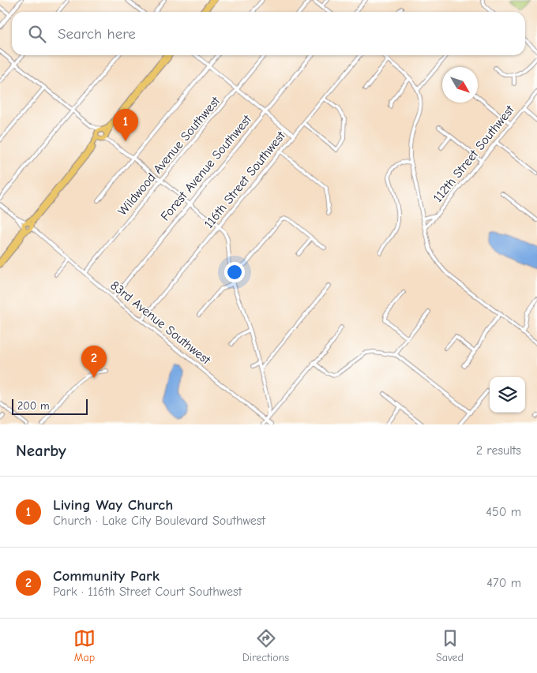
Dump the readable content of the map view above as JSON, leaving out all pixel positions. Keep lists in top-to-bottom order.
{
  "streets": {
    "street": [
      "112th Street Southwest",
      "Wildwood Avenue Southwest",
      "Forest Avenue Southwest",
      "116th Street Southwest",
      "83rd Avenue Southwest"
    ]
  },
  "crossings": [
    ["Wildwood Avenue Southwest", "83rd Avenue Southwest"],
    ["Forest Avenue Southwest", "83rd Avenue Southwest"],
    ["116th Street Southwest", "83rd Avenue Southwest"]
  ],
  "scale_bar": "200 m",
  "north": "bottom right",
  "page": {
    "search": "Search here",
    "pins": ["1", "2"],
    "scale": "200 m",
    "heading": ["Nearby", "2 results"],
    "list": [
      {
        "mark": "1",
        "name": "Living Way Church",
        "note": "Church · Lake City Boulevard Southwest",
        "value": "450 m"
      },
      {
        "mark": "2",
        "name": "Community Park",
        "note": "Park · 116th Street Court Southwest",
        "value": "470 m"
      }
    ],
    "nav": ["Map", "Directions", "Saved"]
  }
}
